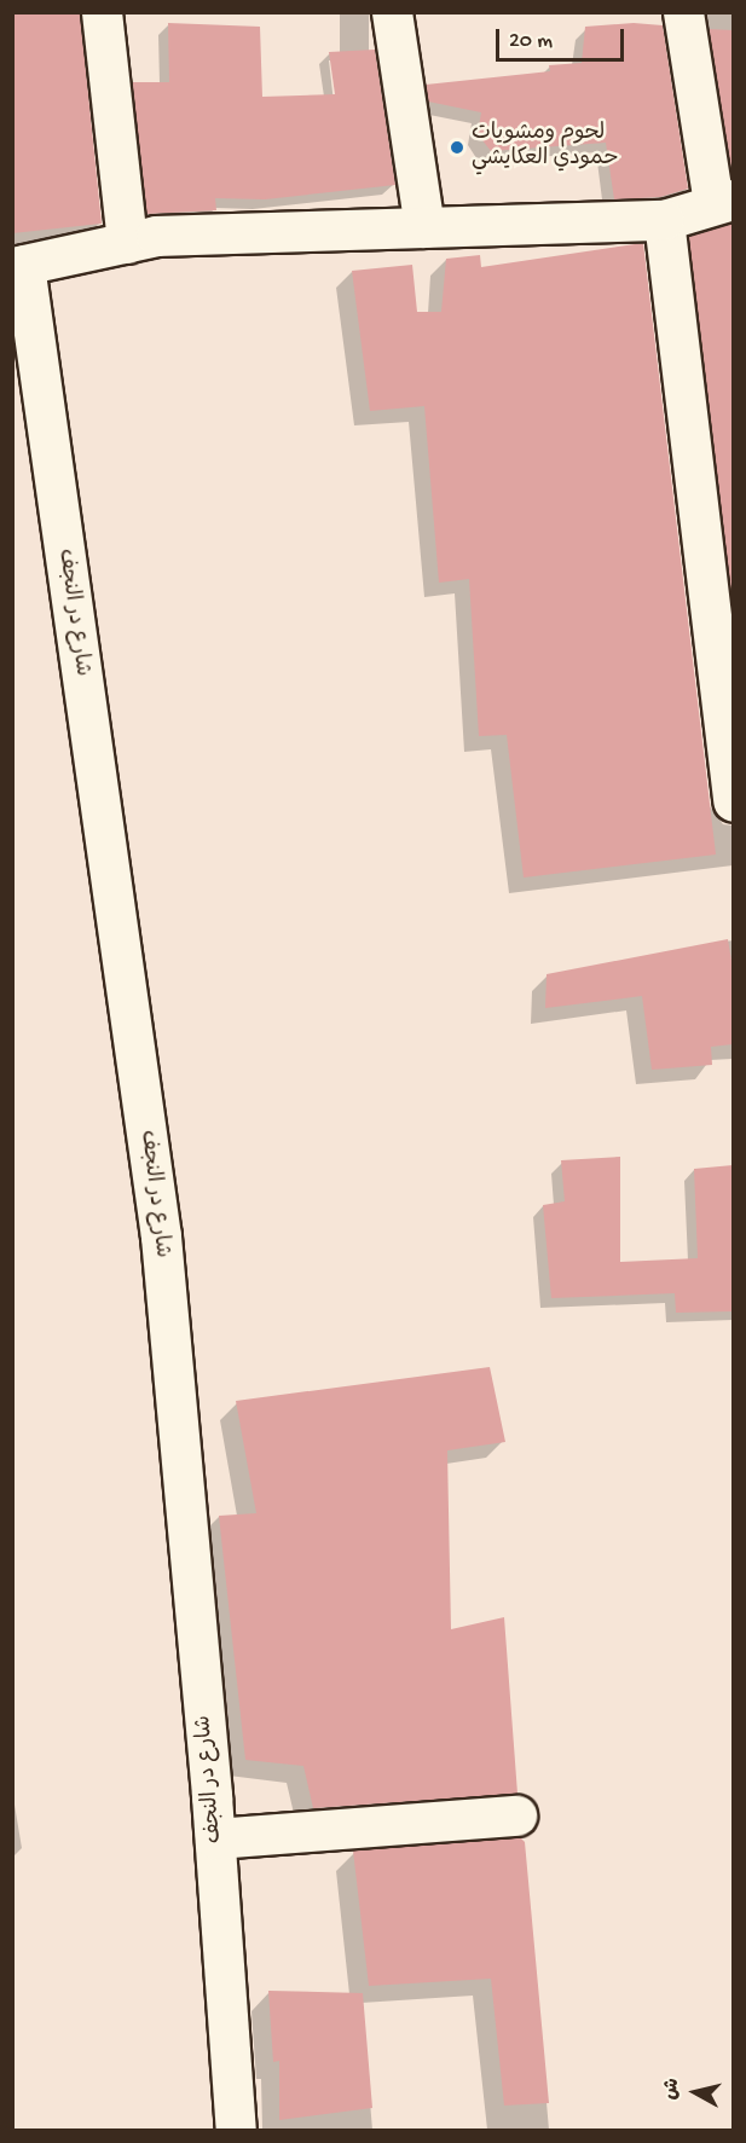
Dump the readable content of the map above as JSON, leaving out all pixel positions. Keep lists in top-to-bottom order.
{
  "streets": {
    "street": ["شارع در النجف"]
  },
  "places": ["لحوم ومشويات حمودي العكايشي"],
  "scale_bar": "20 m",
  "north": "left"
}
